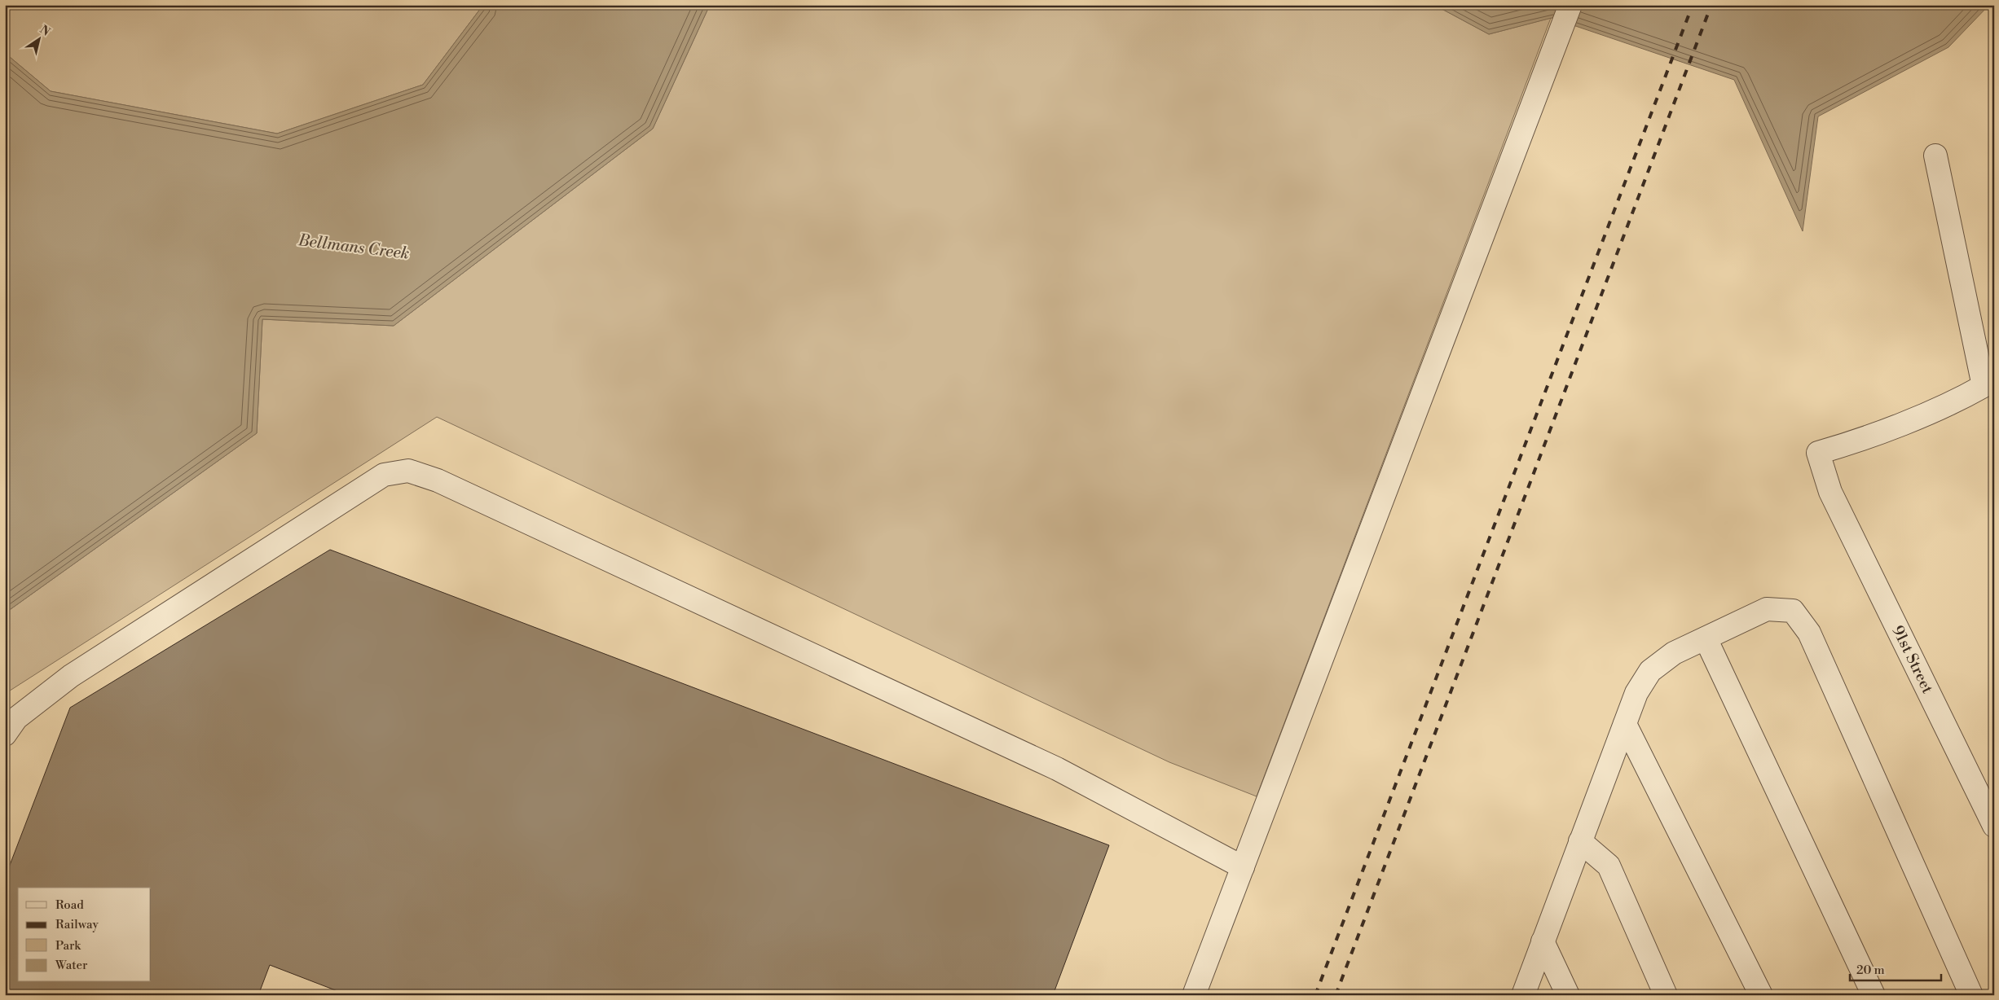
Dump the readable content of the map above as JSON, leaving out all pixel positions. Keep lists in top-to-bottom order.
{
  "streets": {
    "lane": ["91st Street"]
  },
  "water": ["Bellmans Creek"],
  "legend": [
    "Road",
    "Railway",
    "Park",
    "Water"
  ],
  "scale_bar": "20 m",
  "north": "top right"
}
